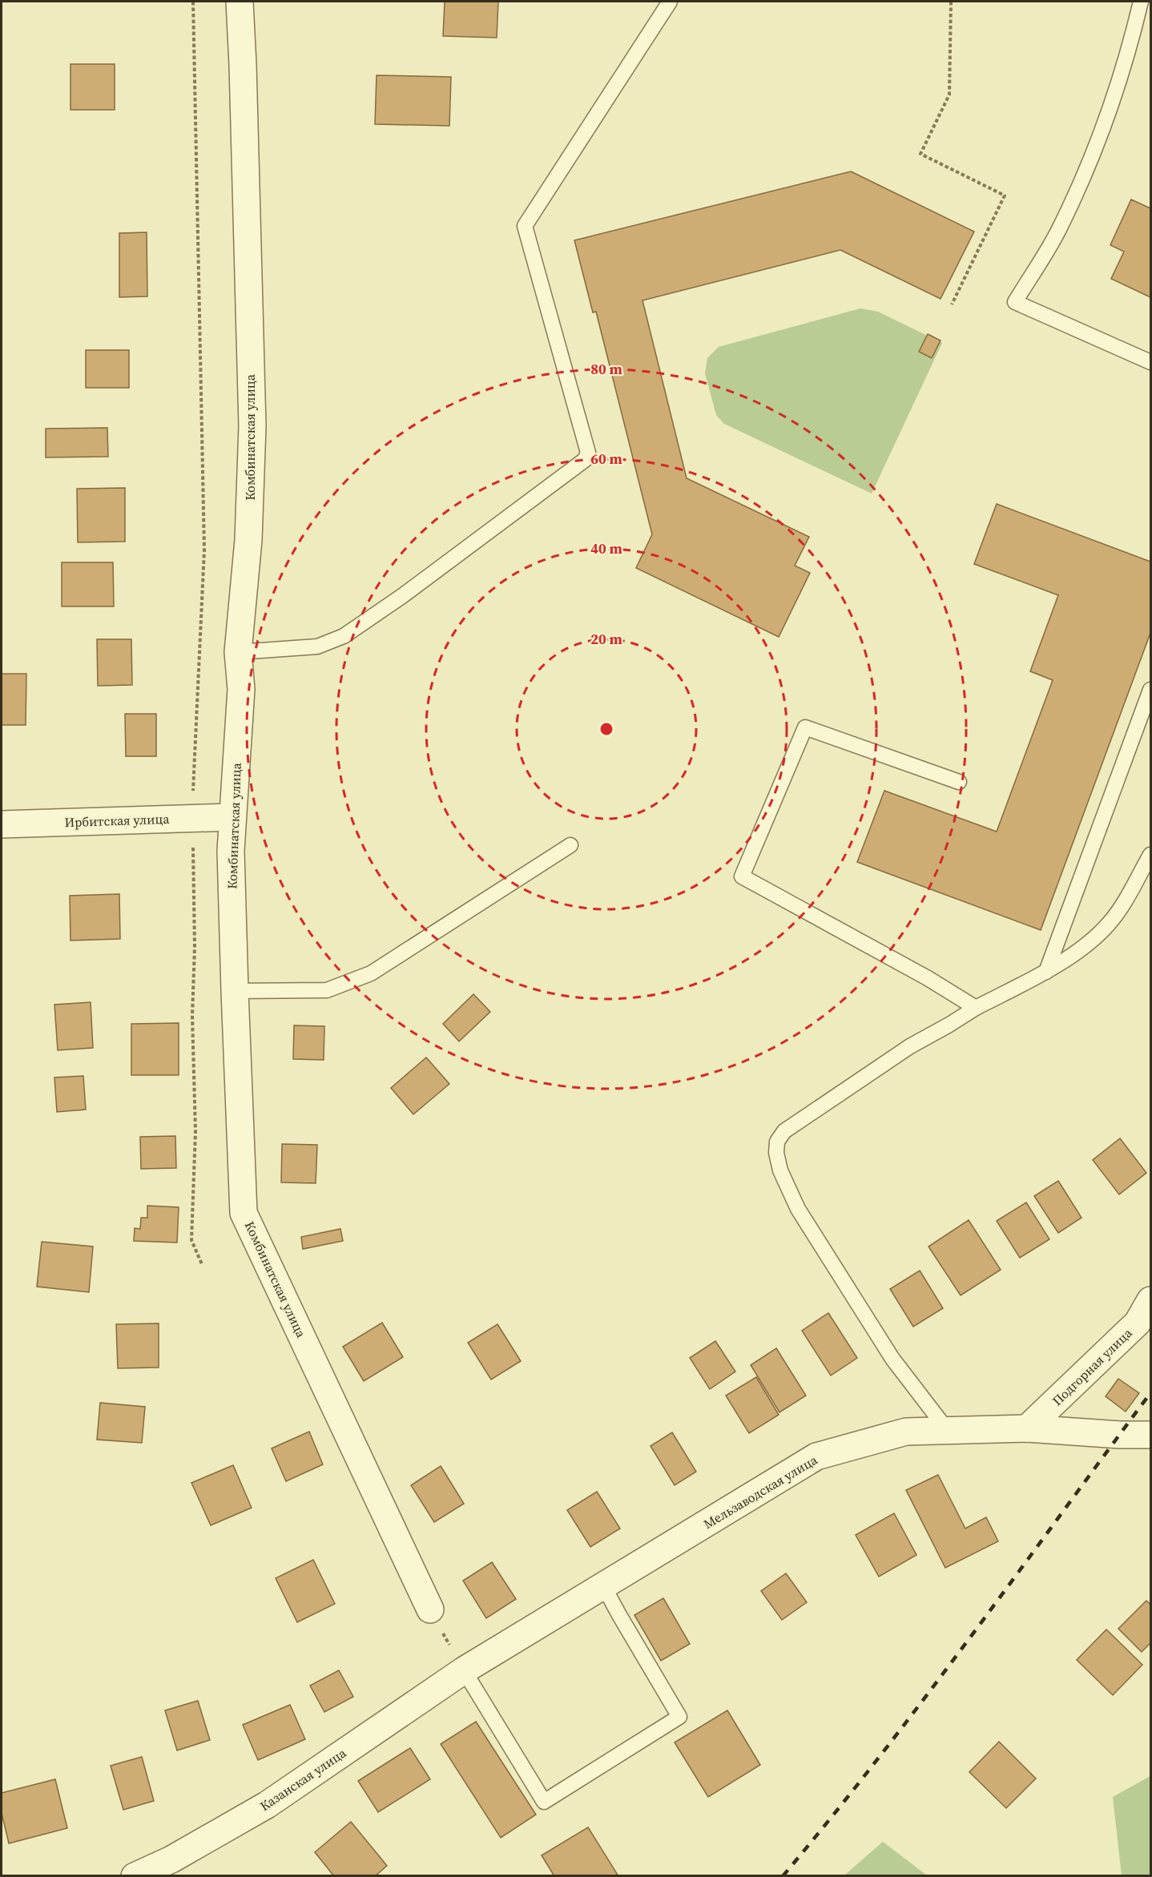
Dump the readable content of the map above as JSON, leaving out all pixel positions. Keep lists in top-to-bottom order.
{
  "streets": {
    "street": [
      "Комбинатская улица",
      "Ирбитская улица",
      "Подгорная улица",
      "Мельзаводская улица",
      "Казанская улица"
    ]
  },
  "crossings": [
    ["Комбинатская улица", "Ирбитская улица"],
    ["Подгорная улица", "Мельзаводская улица"],
    ["Мельзаводская улица", "Казанская улица"]
  ],
  "rings": [
    "80 m",
    "60 m",
    "40 m",
    "20 m"
  ]
}
